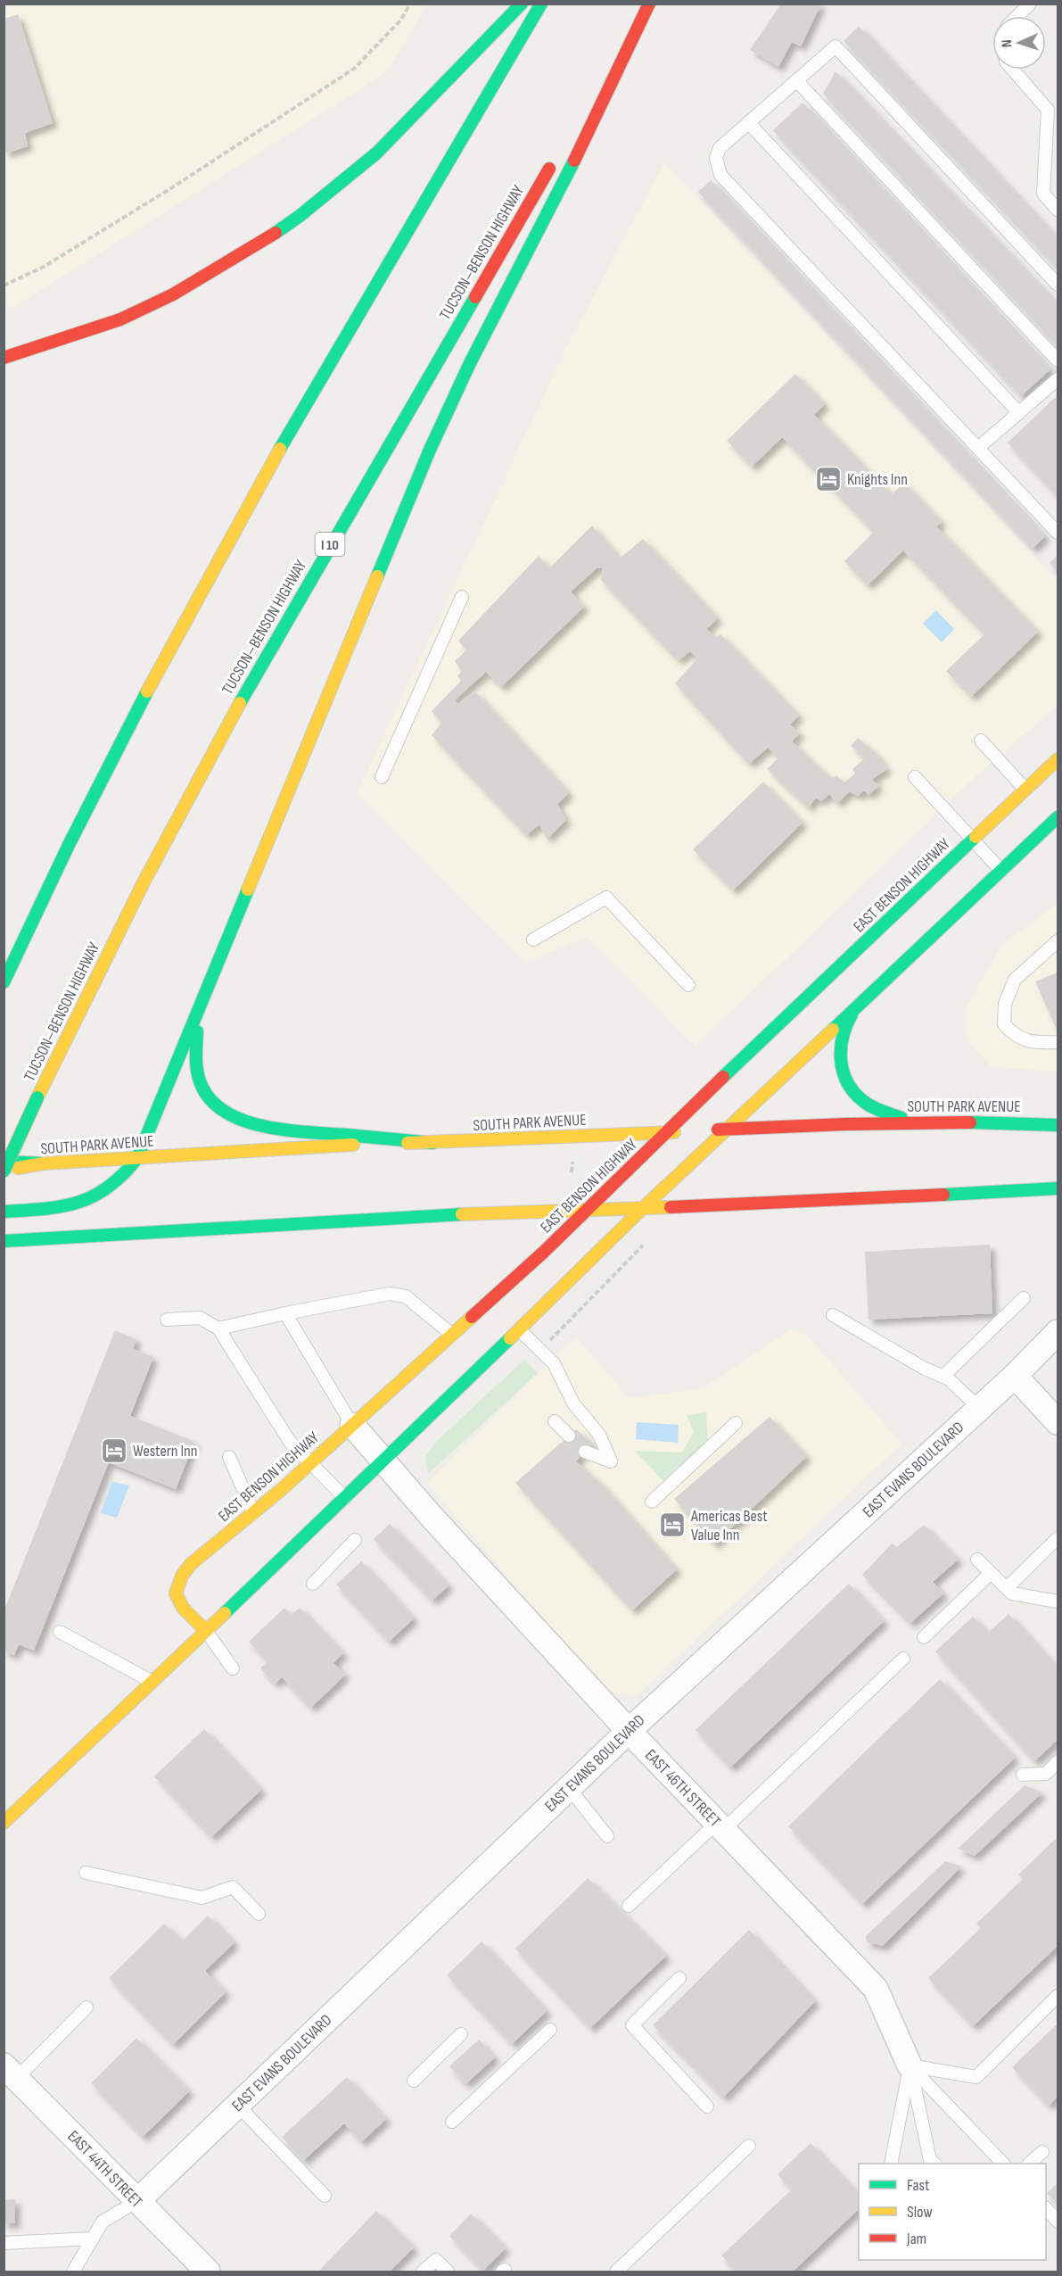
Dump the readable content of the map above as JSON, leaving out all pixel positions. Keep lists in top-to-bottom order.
{
  "streets": {
    "main road": [
      "TUCSON–BENSON HIGHWAY",
      "I 10",
      "EAST BENSON HIGHWAY",
      "SOUTH PARK AVENUE"
    ],
    "street": ["EAST EVANS BOULEVARD", "EAST 46TH STREET", "EAST 44TH STREET"]
  },
  "crossings": [
    ["TUCSON–BENSON HIGHWAY", "SOUTH PARK AVENUE"],
    ["EAST BENSON HIGHWAY", "SOUTH PARK AVENUE"],
    ["EAST BENSON HIGHWAY", "EAST 46TH STREET"],
    ["EAST EVANS BOULEVARD", "EAST 46TH STREET"],
    ["EAST EVANS BOULEVARD", "EAST 44TH STREET"]
  ],
  "places": {
    "hotel": ["Knights Inn", "Western Inn", "Americas Best Value Inn"]
  },
  "legend": ["Fast", "Slow", "Jam"],
  "north": "left"
}
